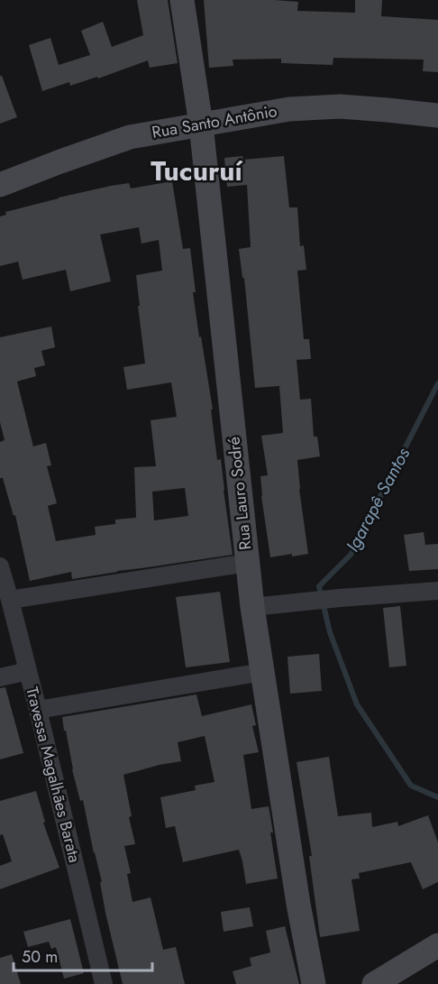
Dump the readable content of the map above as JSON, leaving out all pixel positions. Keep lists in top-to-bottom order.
{
  "streets": {
    "street": ["Rua Santo Antônio", "Rua Lauro Sodré", "Travessa Magalhães Barata"]
  },
  "crossings": [
    ["Rua Santo Antônio", "Rua Lauro Sodré"]
  ],
  "districts": ["Tucuruí"],
  "water": ["Igarapê Santos"],
  "scale_bar": "50 m"
}
